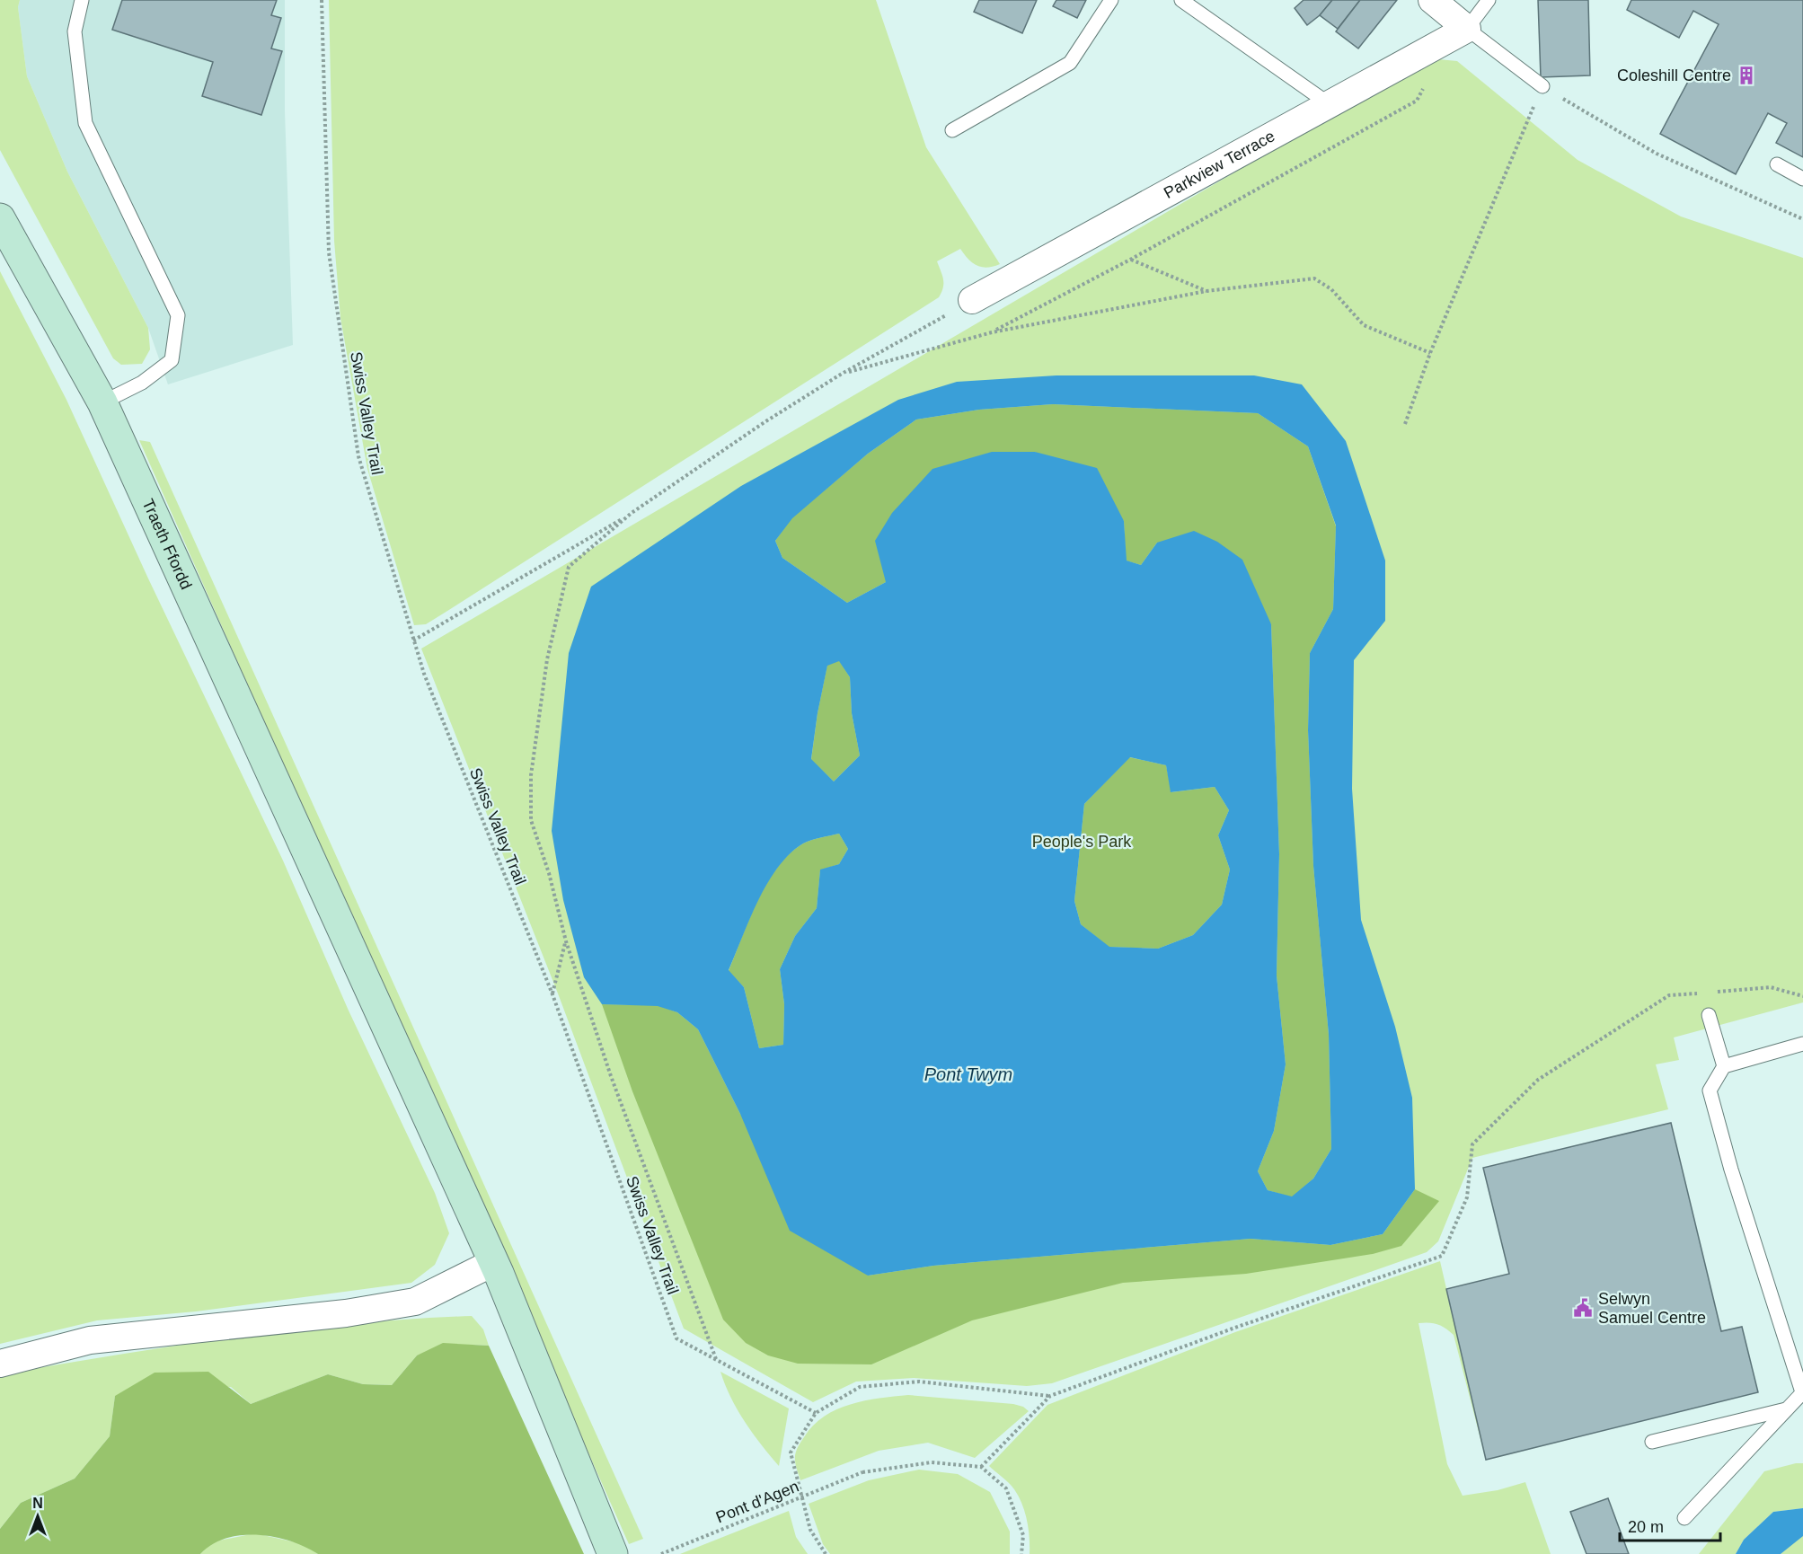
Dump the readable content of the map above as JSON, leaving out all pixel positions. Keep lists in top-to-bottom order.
{
  "streets": {
    "main road": ["Traeth Ffordd"],
    "street": ["Parkview Terrace"],
    "path": ["Swiss Valley Trail", "Pont d'Agen"]
  },
  "water": ["Pont Twym"],
  "parks": ["People's Park"],
  "places": {
    "building": ["Coleshill Centre"],
    "public building": ["Selwyn Samuel Centre"]
  },
  "scale_bar": "20 m",
  "north": "top"
}
